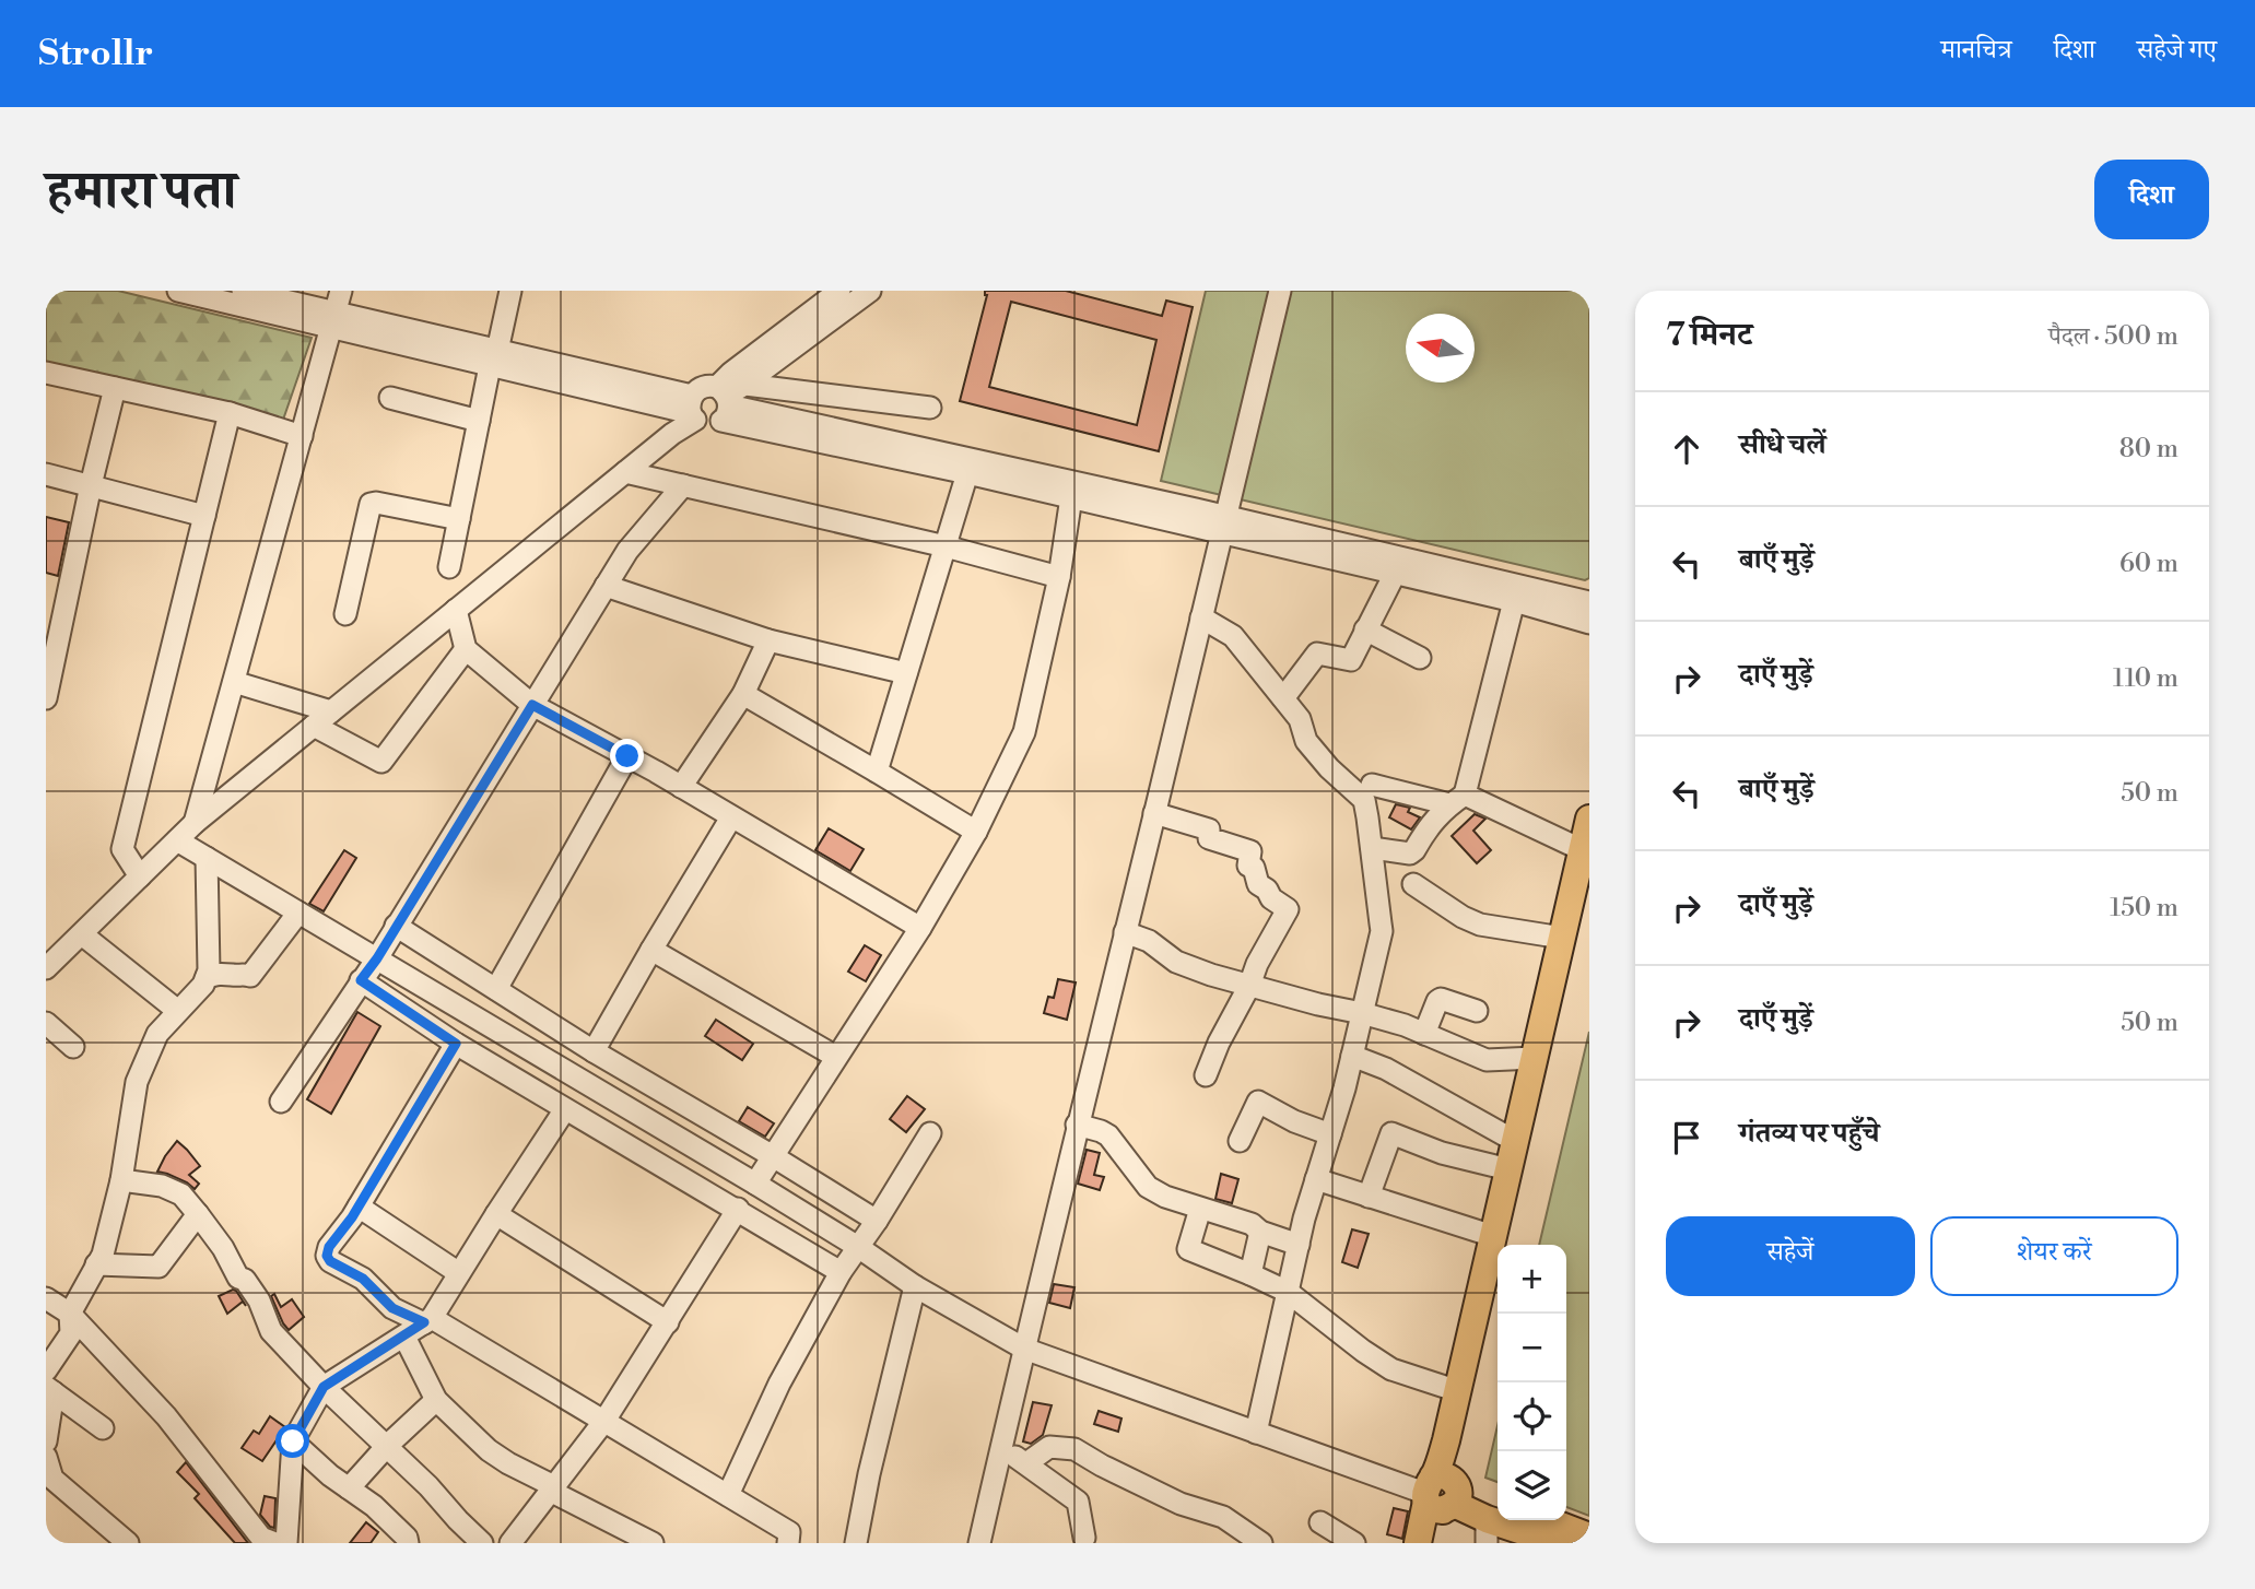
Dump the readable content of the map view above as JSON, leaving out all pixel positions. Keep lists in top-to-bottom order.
{
  "north": "left",
  "page": {
    "header": "Strollr",
    "nav": ["मानचित्र", "दिशा", "सहेजे गए"],
    "title": "हमारा पता",
    "buttons": [
      "दिशा",
      ["सहेजें", "शेयर करें"]
    ],
    "heading": ["7 मिनट", "पैदल · 500 m"],
    "list": [
      ["सीधे चलें", "80 m"],
      ["बाएँ मुड़ें", "60 m"],
      ["दाएँ मुड़ें", "110 m"],
      ["बाएँ मुड़ें", "50 m"],
      ["दाएँ मुड़ें", "150 m"],
      ["दाएँ मुड़ें", "50 m"],
      "गंतव्य पर पहुँचे"
    ],
    "map_buttons": ["+", "−"]
  }
}
